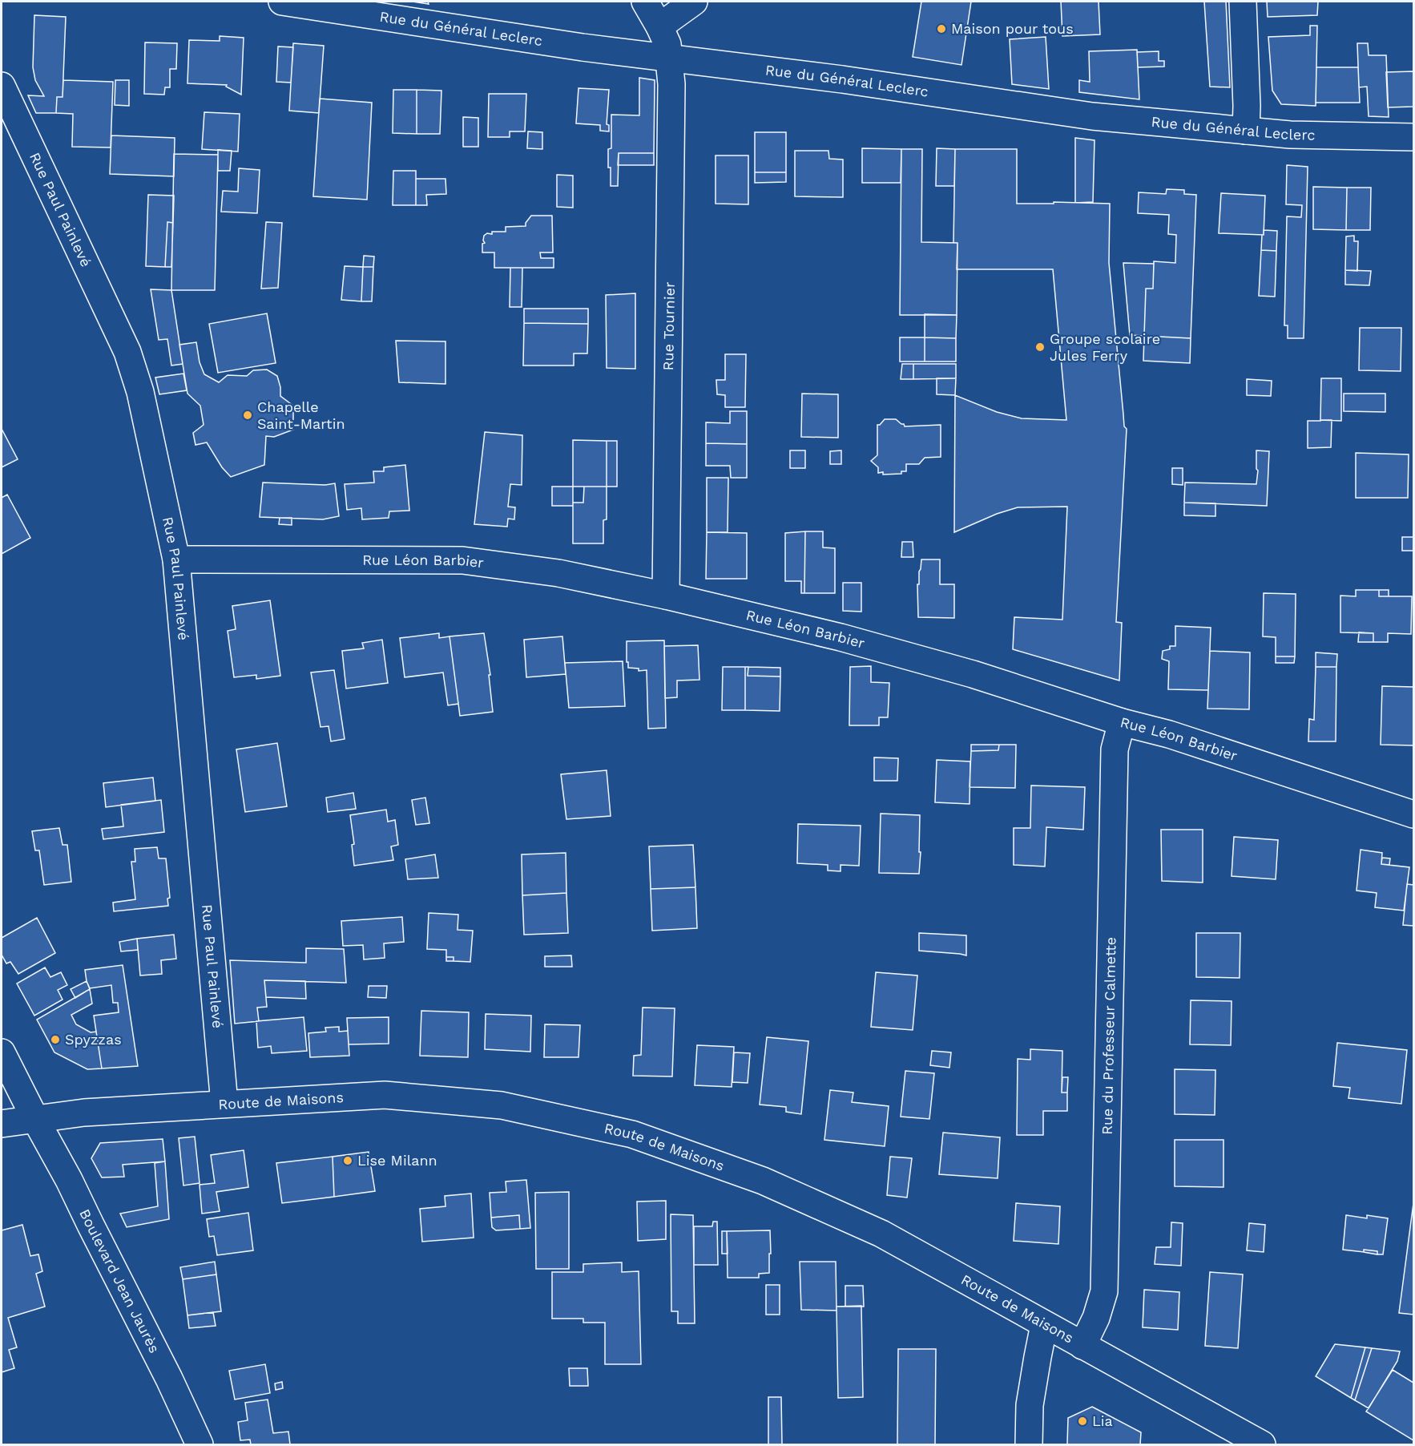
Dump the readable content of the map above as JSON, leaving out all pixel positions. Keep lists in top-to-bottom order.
{
  "streets": {
    "street": [
      "Rue du Général Leclerc",
      "Rue Paul Painlevé",
      "Rue Tournier",
      "Rue Léon Barbier",
      "Rue du Professeur Calmette",
      "Route de Maisons",
      "Boulevard Jean Jaurès"
    ]
  },
  "crossings": [
    ["Rue du Général Leclerc", "Rue Tournier"],
    ["Rue Paul Painlevé", "Rue Léon Barbier"],
    ["Rue Paul Painlevé", "Route de Maisons"],
    ["Rue Tournier", "Rue Léon Barbier"],
    ["Rue Léon Barbier", "Rue du Professeur Calmette"],
    ["Rue du Professeur Calmette", "Route de Maisons"],
    ["Route de Maisons", "Boulevard Jean Jaurès"]
  ],
  "places": [
    "Maison pour tous",
    "Groupe scolaire Jules Ferry",
    "Chapelle Saint-Martin",
    "Spyzzas",
    "Lise Milann",
    "Lia"
  ]
}
